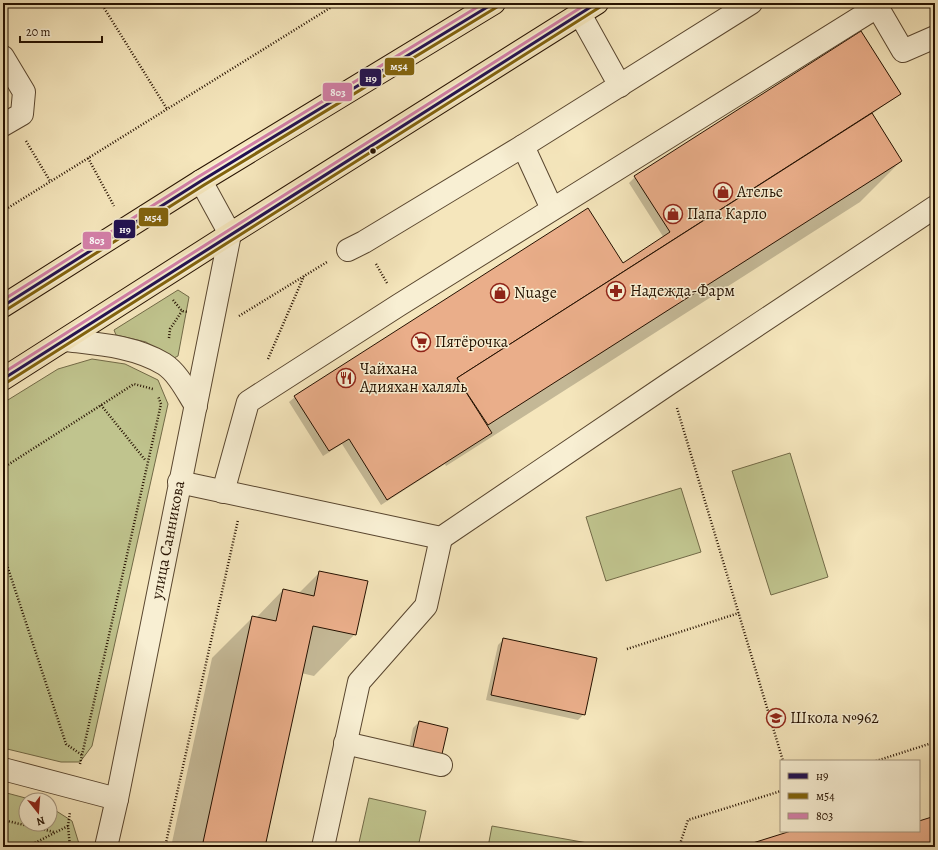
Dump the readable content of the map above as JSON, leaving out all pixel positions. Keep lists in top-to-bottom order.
{
  "streets": {
    "street": ["улица Санникова"]
  },
  "places": {
    "shop": ["Ателье", "Папа Карло", "Nuage"],
    "pharmacy": ["Надежда-Фарм"],
    "supermarket": ["Пятёрочка"],
    "restaurant": ["Чайхана Адияхан халяль"],
    "school or university": ["Школа №962"]
  },
  "lines": ["transit line н9", "transit line 803", "transit line м54"],
  "legend": ["н9", "м54", "803"],
  "scale_bar": "20 m",
  "north": "bottom"
}
